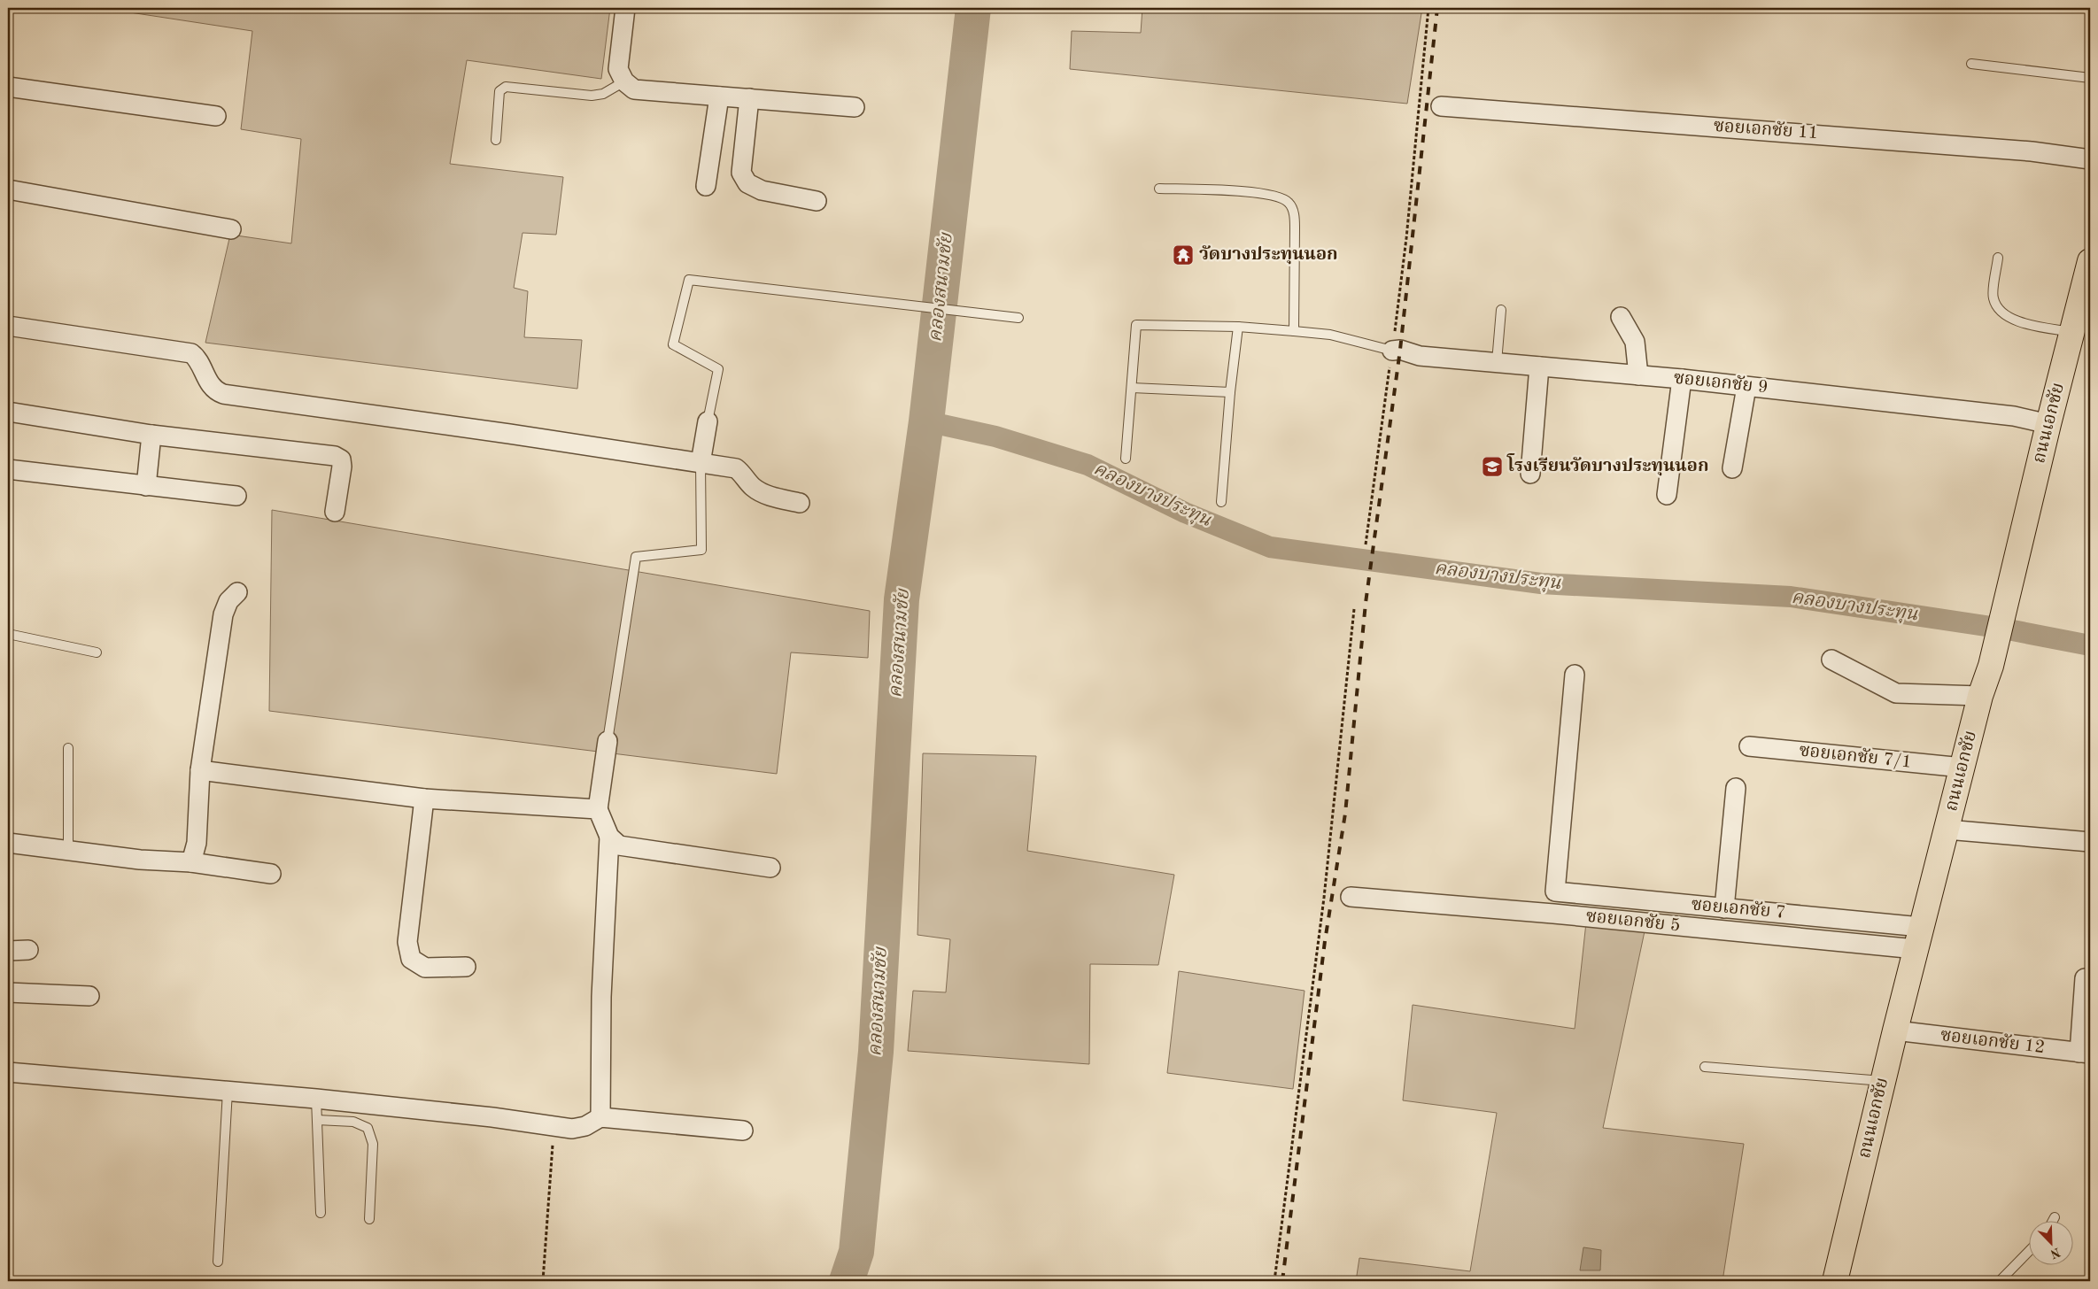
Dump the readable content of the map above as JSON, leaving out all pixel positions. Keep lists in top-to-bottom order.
{
  "streets": {
    "main road": ["ถนนเอกชัย"],
    "street": [
      "ซอยเอกชัย 11",
      "ซอยเอกชัย 9",
      "ซอยเอกชัย 7/1",
      "ซอยเอกชัย 7",
      "ซอยเอกชัย 5",
      "ซอยเอกชัย 12"
    ]
  },
  "crossings": [
    ["ซอยเอกชัย 9", "ถนนเอกชัย"],
    ["ถนนเอกชัย", "ซอยเอกชัย 7/1"],
    ["ถนนเอกชัย", "ซอยเอกชัย 7"],
    ["ถนนเอกชัย", "ซอยเอกชัย 5"],
    ["ถนนเอกชัย", "ซอยเอกชัย 12"],
    ["ซอยเอกชัย 7", "ซอยเอกชัย 5"]
  ],
  "water": ["คลองสนามชัย", "คลองบางประทุน"],
  "places": {
    "temple": ["วัดบางประทุนนอก"],
    "school or university": ["โรงเรียนวัดบางประทุนนอก"]
  },
  "north": "bottom right"
}
